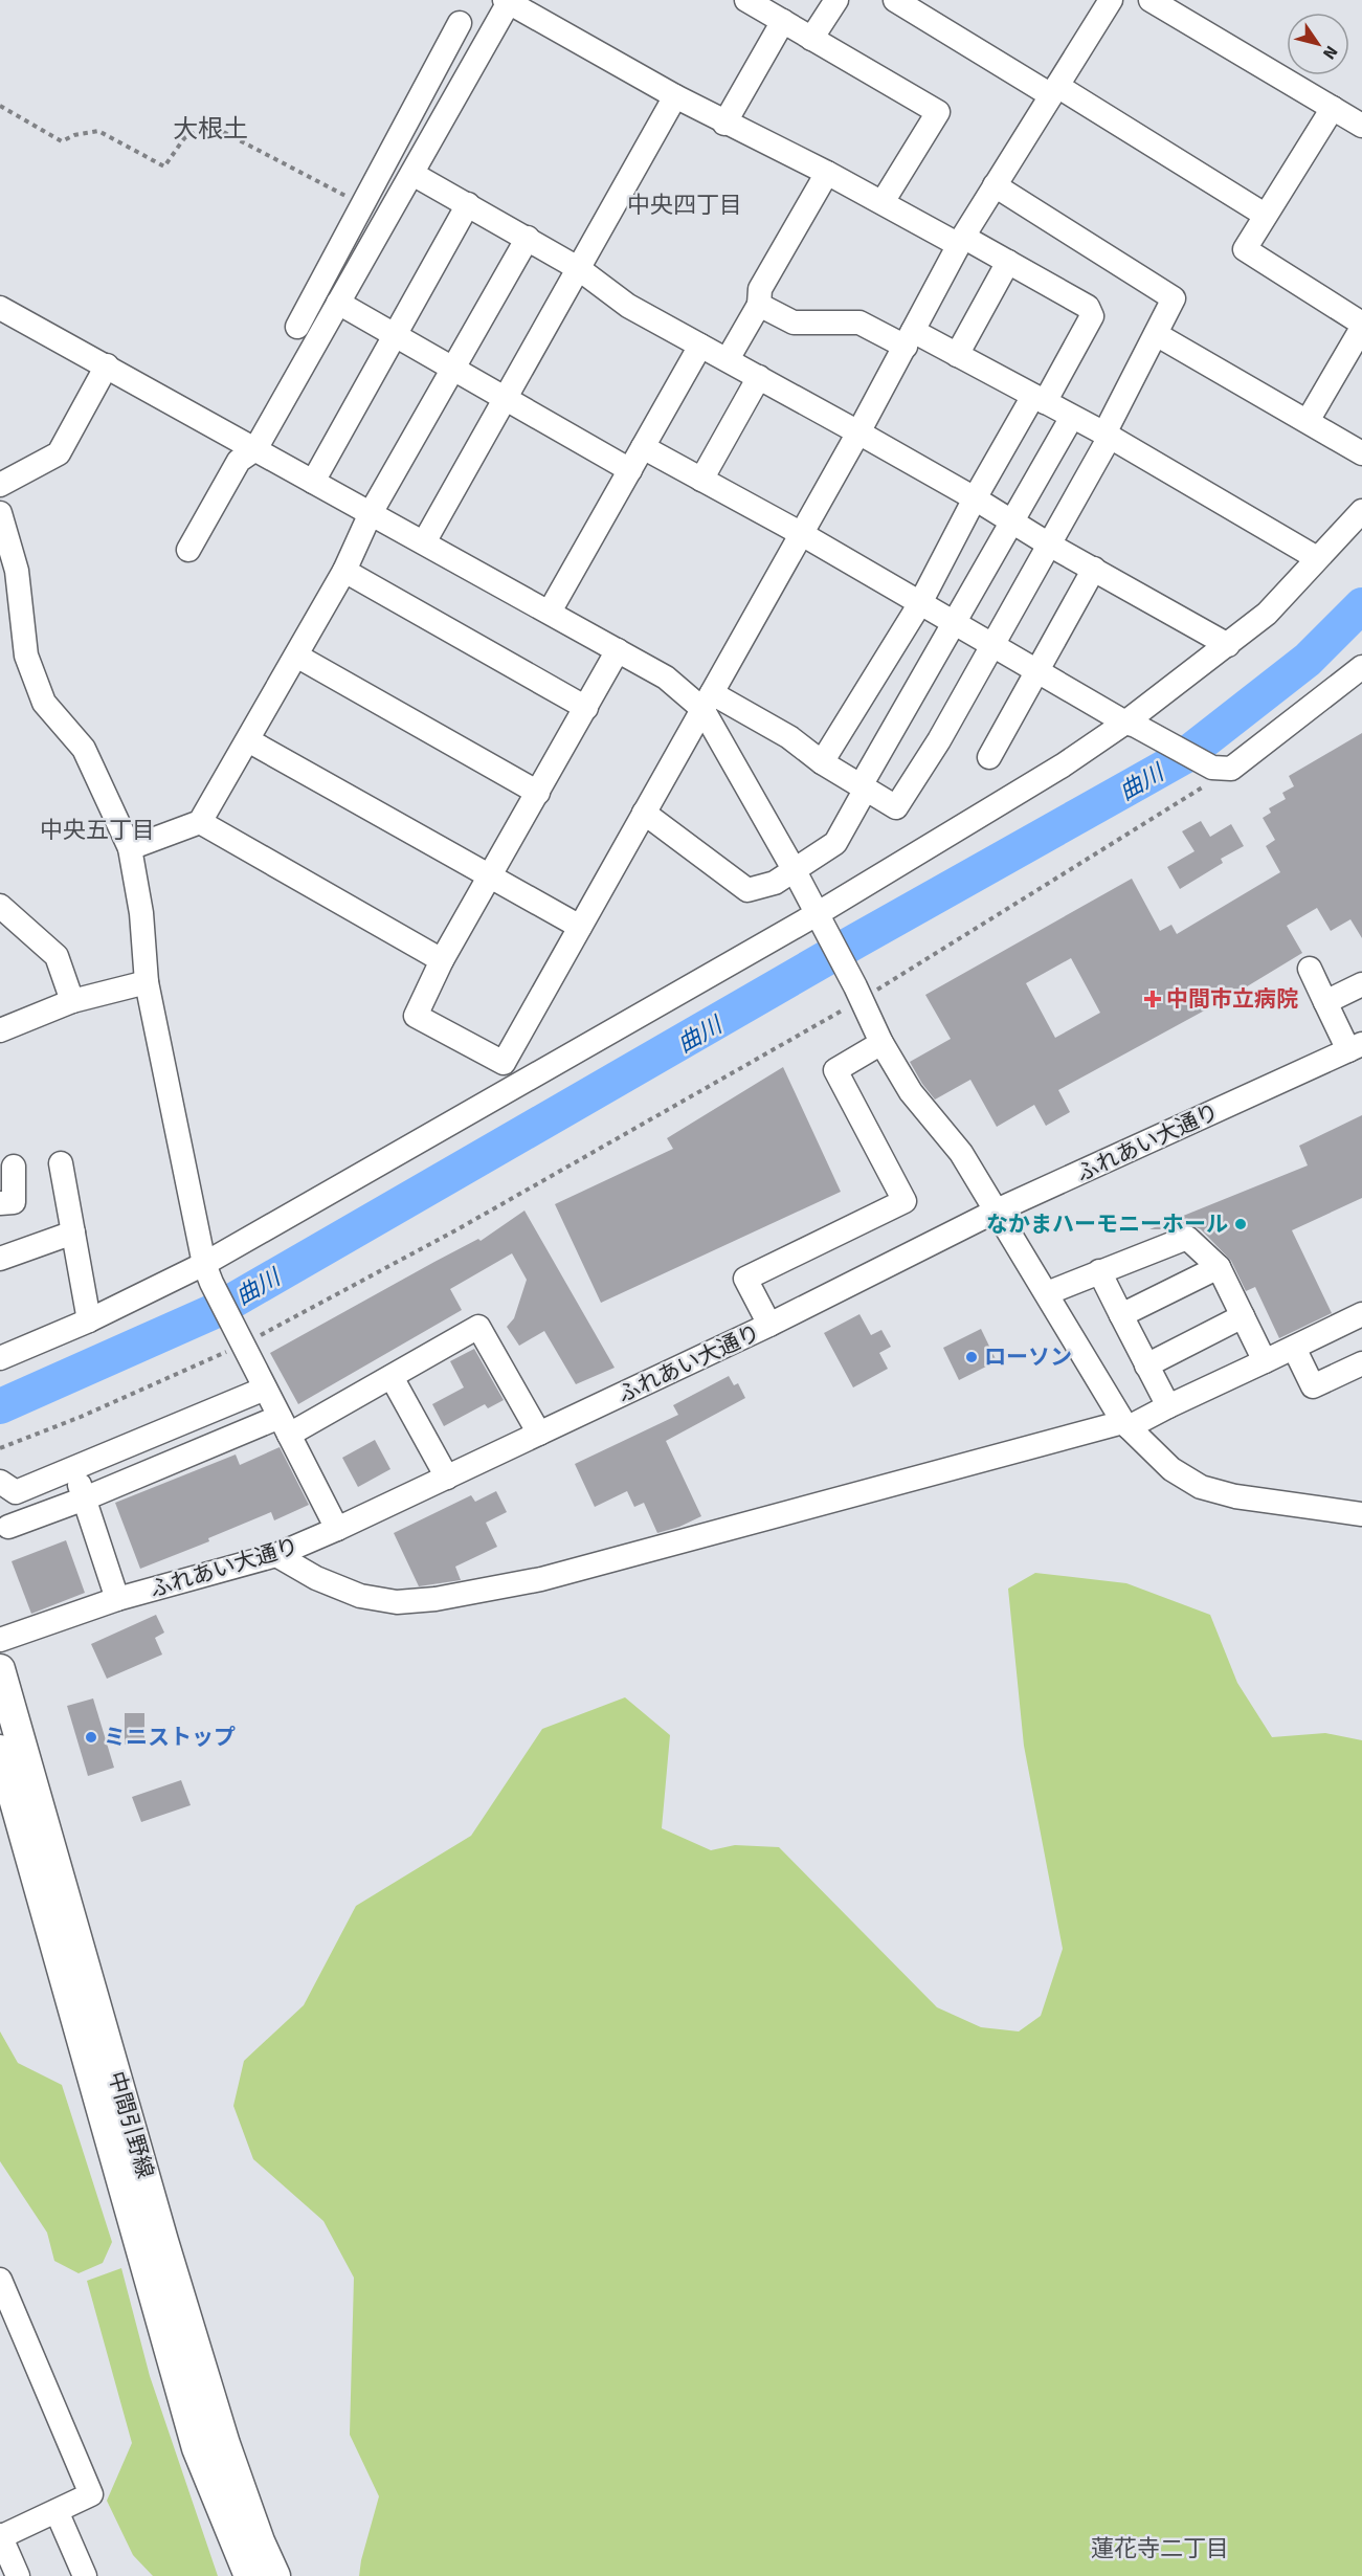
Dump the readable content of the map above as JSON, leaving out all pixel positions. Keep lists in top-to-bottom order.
{
  "streets": {
    "main road": ["中間引野線"],
    "street": ["ふれあい大通り"]
  },
  "districts": [
    "大根土",
    "中央四丁目",
    "中央五丁目",
    "蓮花寺二丁目"
  ],
  "water": ["曲川"],
  "places": {
    "health": ["中間市立病院"],
    "other": ["なかまハーモニーホール", "ローソン", "ミニストップ"]
  },
  "north": "bottom right"
}
